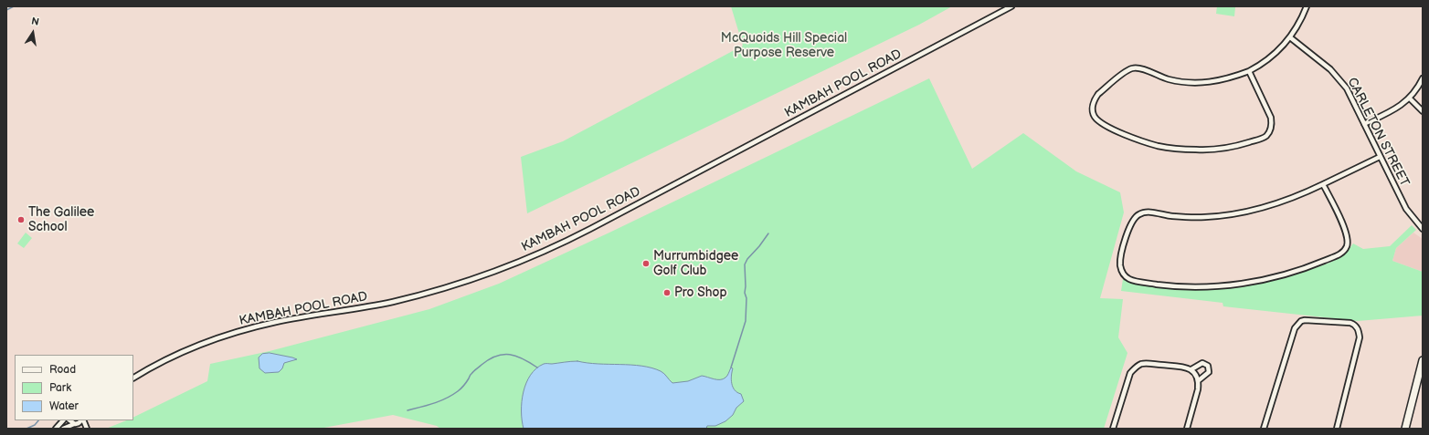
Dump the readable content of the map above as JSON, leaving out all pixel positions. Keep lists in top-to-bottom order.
{
  "streets": {
    "street": ["KAMBAH POOL ROAD", "CARLETON STREET"]
  },
  "parks": ["McQuoids Hill Special Purpose Reserve"],
  "places": ["The Galilee School", "Murrumbidgee Golf Club", "Pro Shop"],
  "legend": ["Road", "Park", "Water"],
  "north": "top"
}
